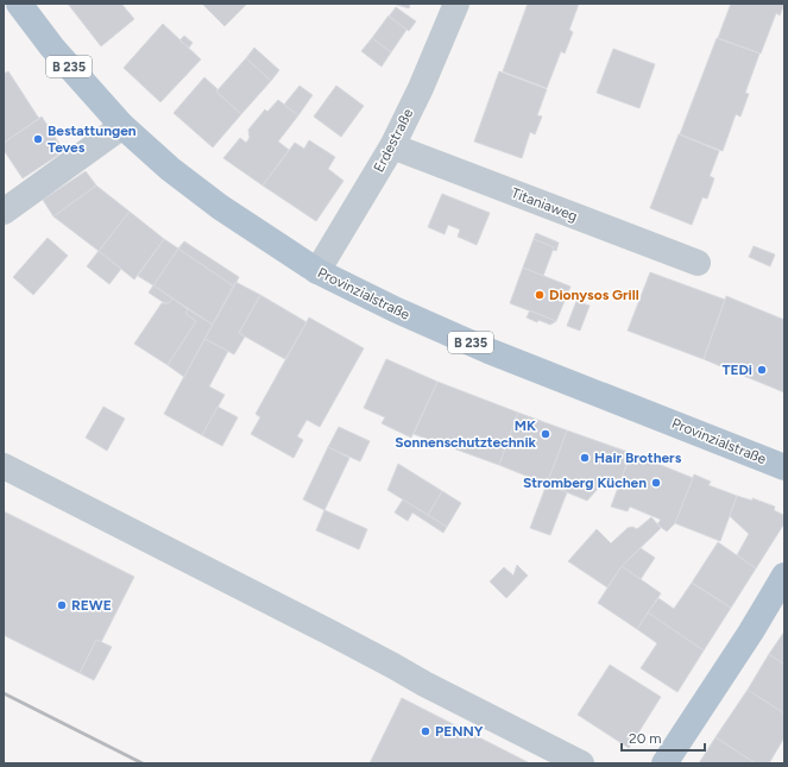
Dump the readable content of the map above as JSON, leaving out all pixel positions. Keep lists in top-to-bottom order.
{
  "streets": {
    "main road": ["B 235", "Provinzialstraße"],
    "street": ["Erdestraße", "Titaniaweg"]
  },
  "crossings": [
    ["Erdestraße", "Titaniaweg"],
    ["Erdestraße", "Provinzialstraße"]
  ],
  "places": [
    "Bestattungen Teves",
    "Dionysos Grill",
    "TEDi",
    "MK Sonnenschutztechnik",
    "Hair Brothers",
    "Stromberg Küchen",
    "REWE",
    "PENNY"
  ],
  "scale_bar": "20 m"
}
